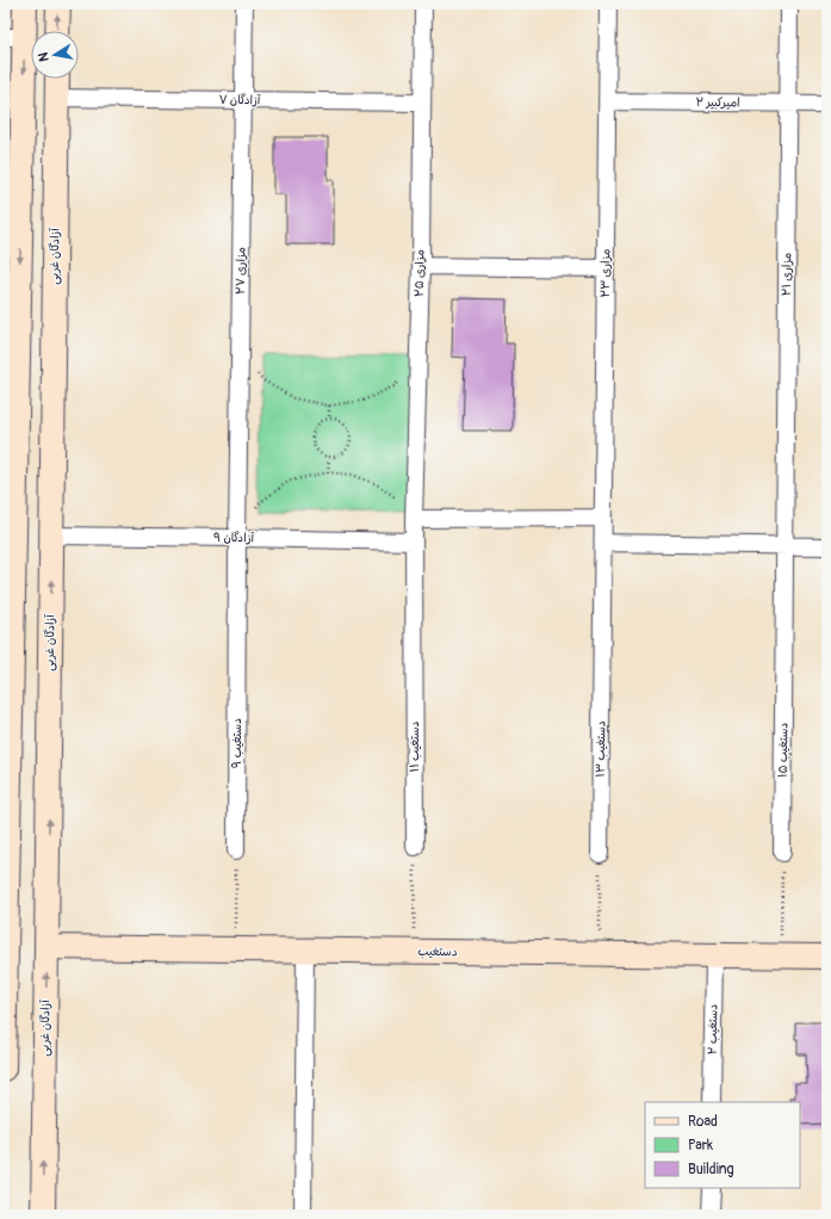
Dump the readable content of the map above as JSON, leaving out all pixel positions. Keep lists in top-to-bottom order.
{
  "streets": {
    "main road": ["آزادگان غربی", "دستغیب"],
    "street": [
      "آزادگان ۷",
      "امیرکبیر ۲",
      "مزاری ۲۷",
      "مزاری ۲۵",
      "مزاری ۲۳",
      "مزاری ۲۱",
      "آزادگان ۹",
      "دستغیب ۹",
      "دستغیب ۱۱",
      "دستغیب ۱۳",
      "دستغیب ۱۵",
      "دستغیب ۲"
    ]
  },
  "crossings": [
    ["آزادگان ۷", "آزادگان غربی"],
    ["آزادگان ۷", "مزاری ۲۷"],
    ["آزادگان ۷", "مزاری ۲۵"],
    ["امیرکبیر ۲", "مزاری ۲۳"],
    ["امیرکبیر ۲", "مزاری ۲۱"],
    ["آزادگان غربی", "آزادگان ۹"],
    ["آزادگان غربی", "دستغیب"],
    ["مزاری ۲۷", "آزادگان ۹"],
    ["مزاری ۲۷", "دستغیب ۹"],
    ["مزاری ۲۵", "آزادگان ۹"],
    ["مزاری ۲۵", "دستغیب ۱۱"],
    ["مزاری ۲۳", "دستغیب ۱۳"],
    ["مزاری ۲۱", "دستغیب ۱۵"],
    ["آزادگان ۹", "دستغیب ۹"],
    ["آزادگان ۹", "دستغیب ۱۱"],
    ["دستغیب", "دستغیب ۲"]
  ],
  "legend": ["Road", "Park", "Building"],
  "north": "left"
}
